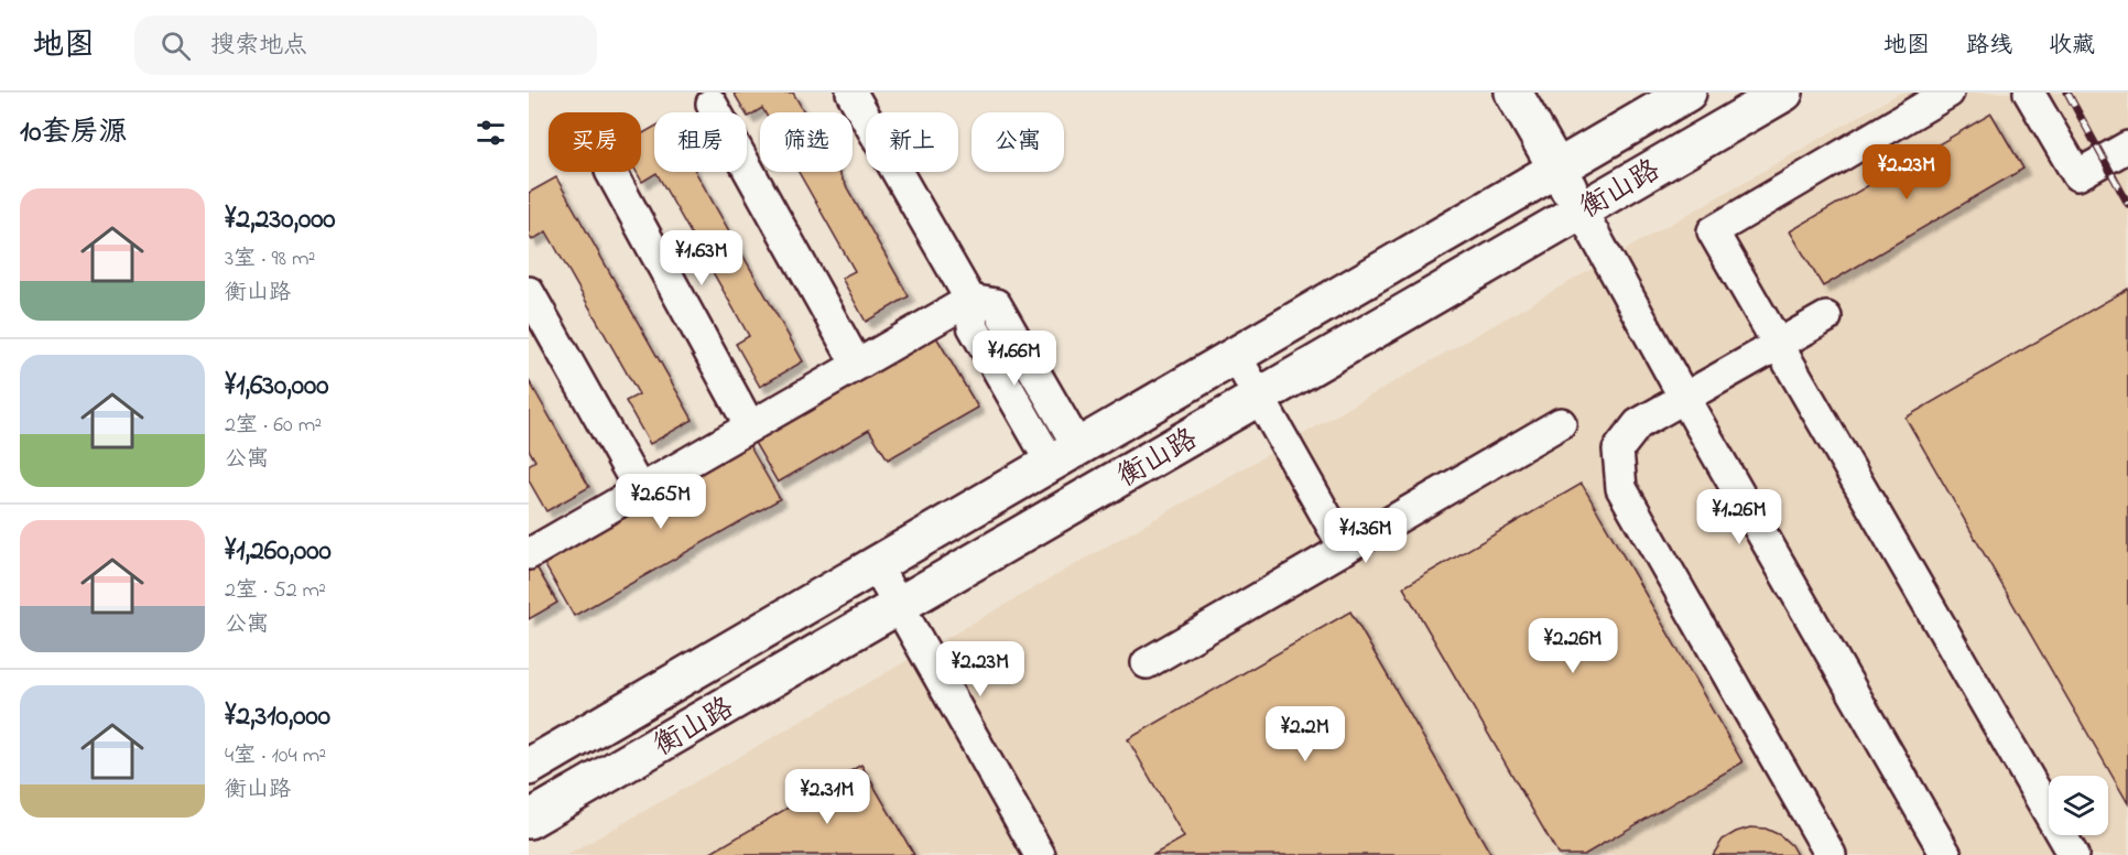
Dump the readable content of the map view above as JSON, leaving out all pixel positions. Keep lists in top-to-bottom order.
{
  "streets": {
    "street": ["衡山路"]
  },
  "page": {
    "header": "地图",
    "search": "搜索地点",
    "nav": ["地图", "路线", "收藏"],
    "heading": "10套房源",
    "chip": [
      "买房",
      "租房",
      "筛选",
      "新上",
      "公寓"
    ],
    "price": [
      "¥2.23M",
      "¥1.63M",
      "¥1.66M",
      "¥2.65M",
      "¥1.26M",
      "¥1.36M",
      "¥2.26M",
      "¥2.23M",
      "¥2.2M",
      "¥2.31M"
    ],
    "list": [
      {
        "name": "¥2,230,000",
        "note": "3室 · 98 m² · 衡山路"
      },
      {
        "name": "¥1,630,000",
        "note": "2室 · 60 m² · 公寓"
      },
      {
        "name": "¥1,260,000",
        "note": "2室 · 52 m² · 公寓"
      },
      {
        "name": "¥2,310,000",
        "note": "4室 · 104 m² · 衡山路"
      }
    ]
  }
}
